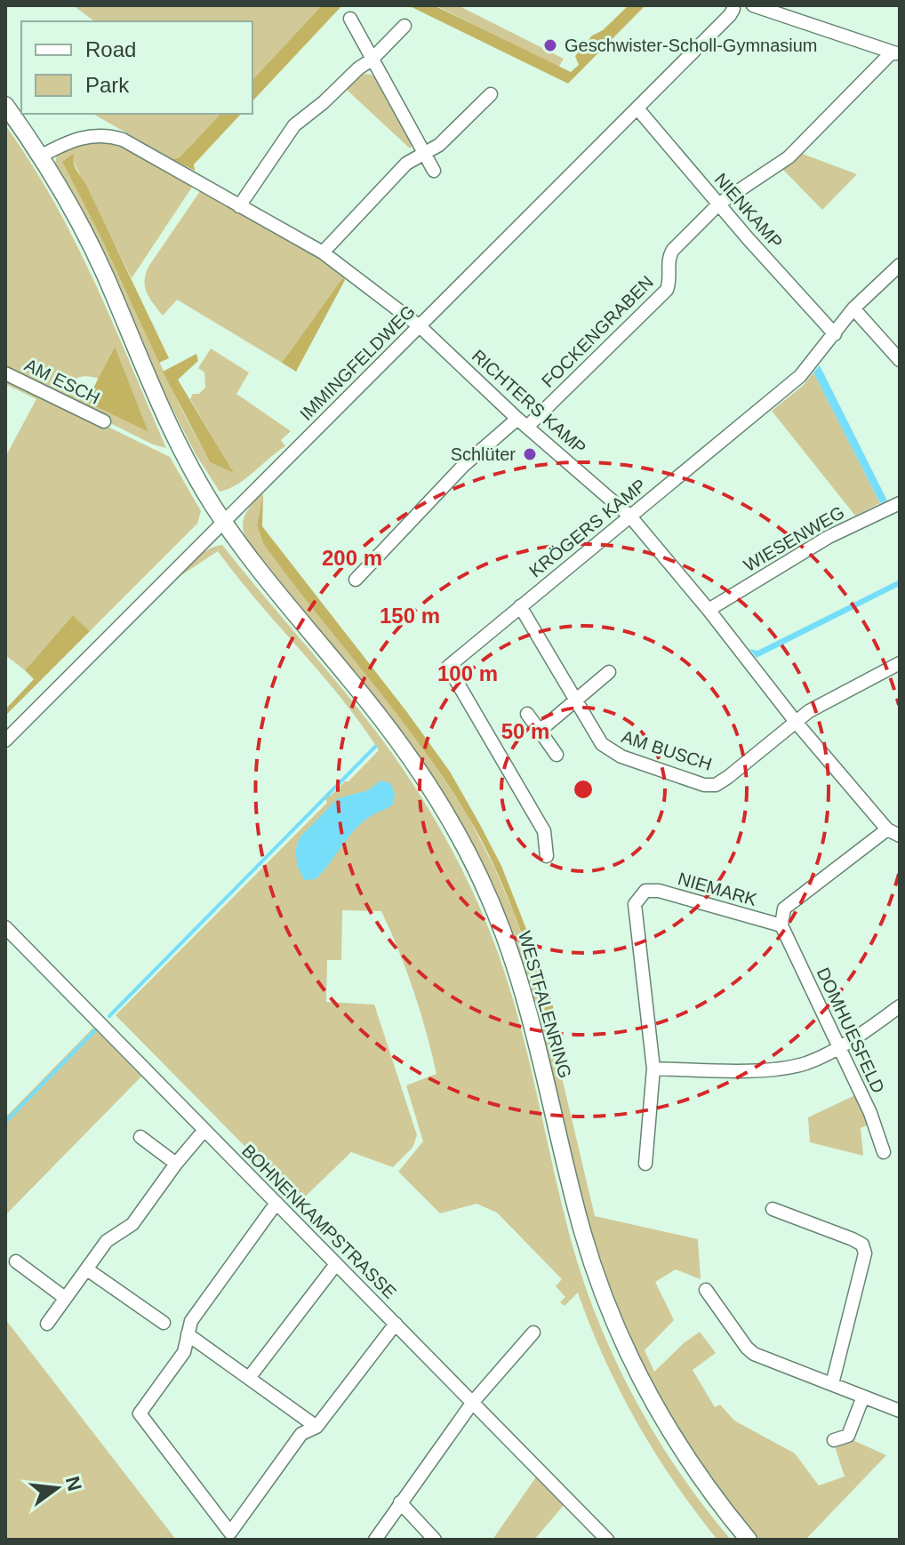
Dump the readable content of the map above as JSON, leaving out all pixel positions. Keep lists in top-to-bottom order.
{
  "streets": {
    "street": [
      "NIENKAMP",
      "FOCKENGRABEN",
      "IMMINGFELDWEG",
      "AM ESCH",
      "RICHTERS KAMP",
      "KRÖGERS KAMP",
      "WIESENWEG",
      "AM BUSCH",
      "NIEMARK",
      "WESTFALENRING",
      "DOMHUESFELD",
      "BOHNENKAMPSTRASSE"
    ]
  },
  "crossings": [
    ["NIENKAMP", "FOCKENGRABEN"],
    ["NIENKAMP", "IMMINGFELDWEG"],
    ["NIENKAMP", "KRÖGERS KAMP"],
    ["FOCKENGRABEN", "RICHTERS KAMP"],
    ["IMMINGFELDWEG", "RICHTERS KAMP"],
    ["IMMINGFELDWEG", "WESTFALENRING"],
    ["RICHTERS KAMP", "KRÖGERS KAMP"],
    ["RICHTERS KAMP", "WIESENWEG"],
    ["RICHTERS KAMP", "AM BUSCH"],
    ["RICHTERS KAMP", "WESTFALENRING"],
    ["KRÖGERS KAMP", "AM BUSCH"],
    ["NIEMARK", "DOMHUESFELD"]
  ],
  "places": ["Geschwister-Scholl-Gymnasium", "Schlüter"],
  "legend": ["Road", "Park"],
  "north": "right",
  "rings": [
    "200 m",
    "150 m",
    "100 m",
    "50 m"
  ]
}
